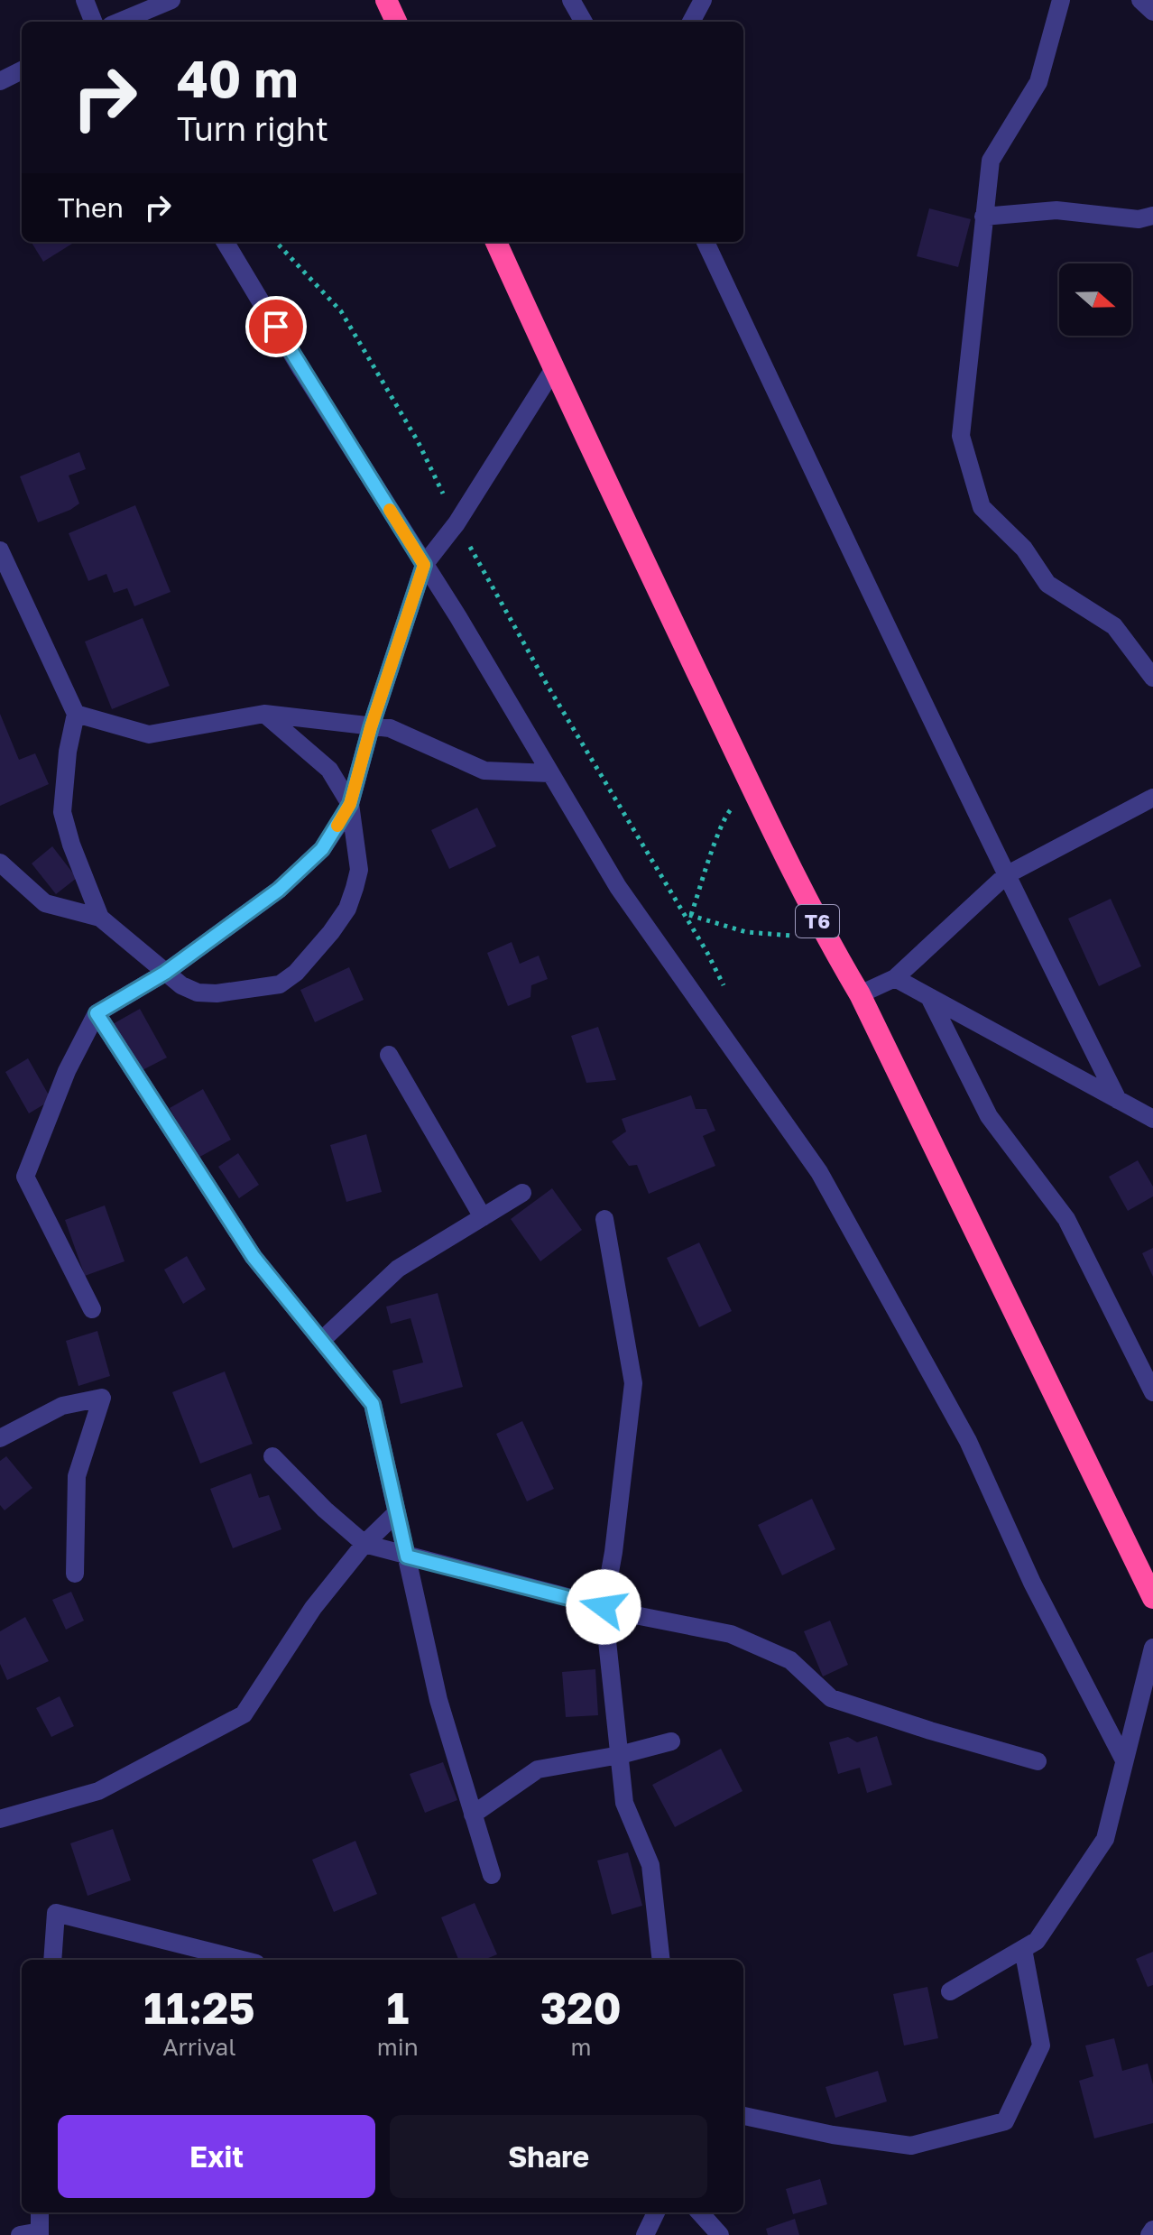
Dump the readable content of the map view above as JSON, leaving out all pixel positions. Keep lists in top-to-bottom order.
{
  "streets": {
    "highway": ["T6"]
  },
  "north": "right",
  "page": {
    "turn": ["40 m", "Turn right"],
    "then": "Then",
    "eta": [
      "11:25",
      "Arrival",
      "1",
      "min",
      "320",
      "m"
    ],
    "buttons": ["Exit", "Share"]
  }
}
